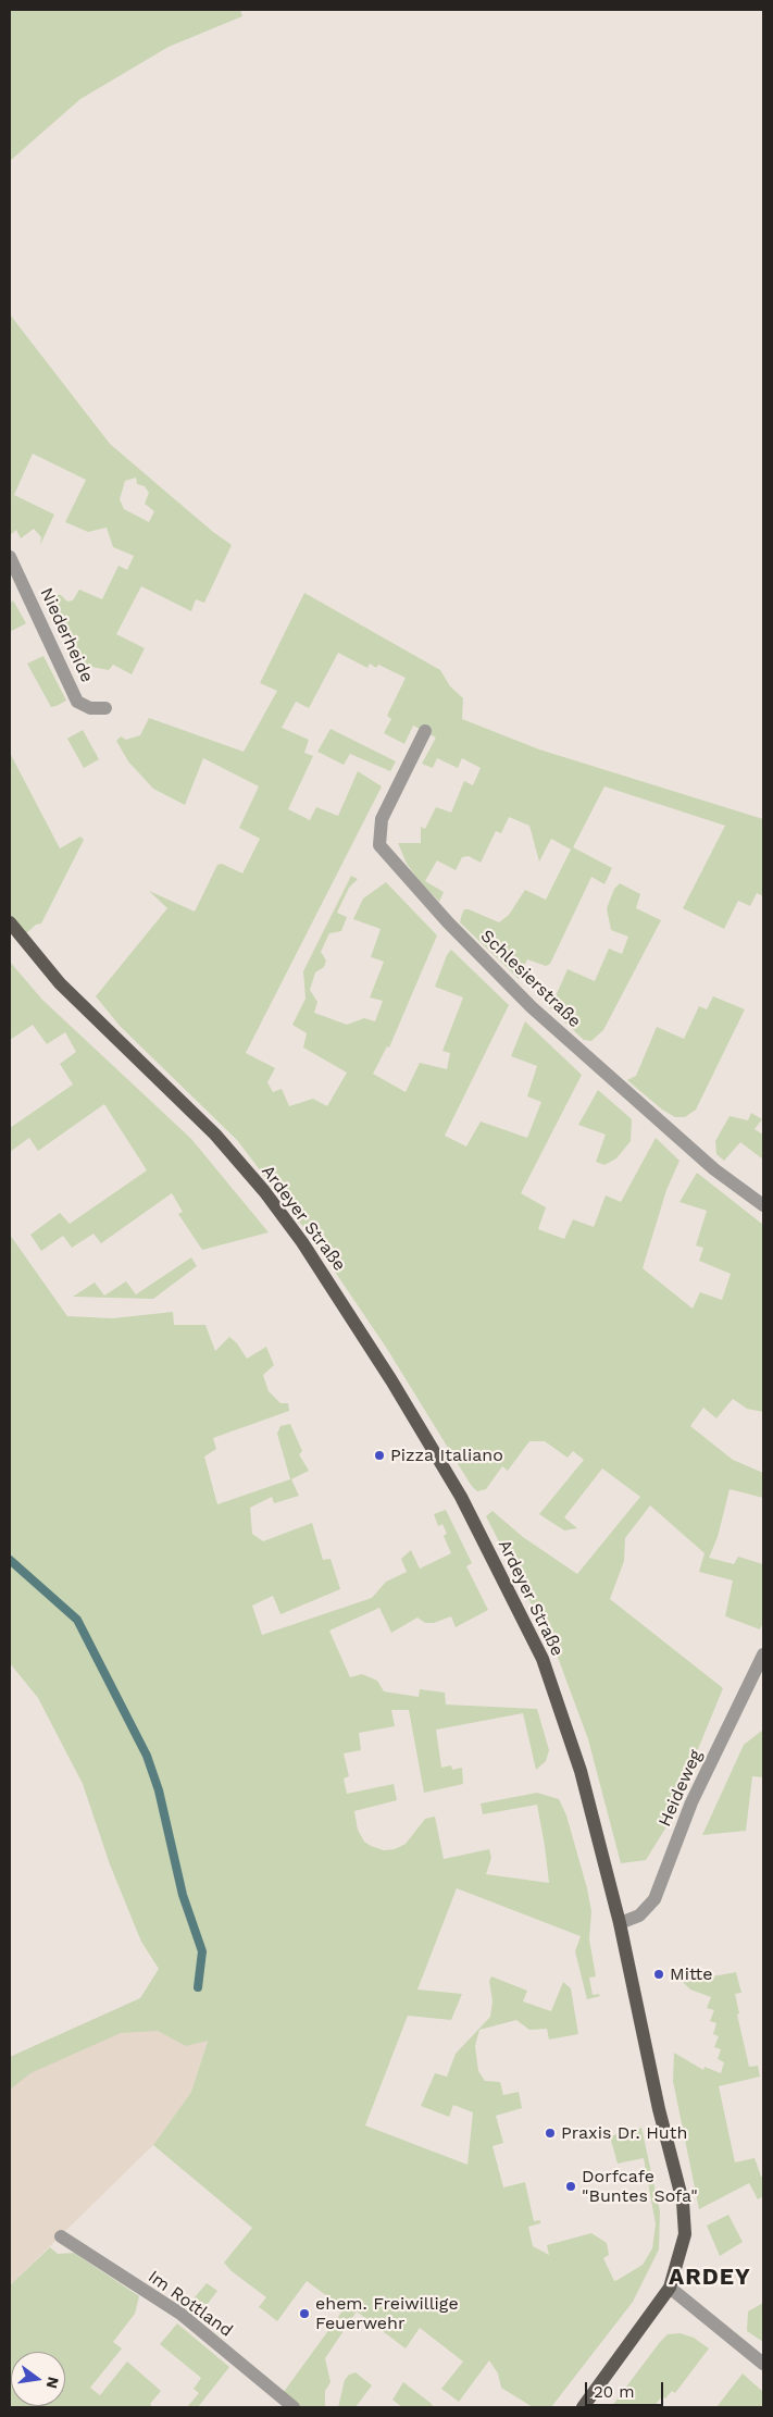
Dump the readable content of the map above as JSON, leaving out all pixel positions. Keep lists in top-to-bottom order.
{
  "streets": {
    "main road": ["Ardeyer Straße"],
    "street": [
      "Niederheide",
      "Schlesierstraße",
      "Heideweg",
      "Im Rottland"
    ]
  },
  "crossings": [
    ["Ardeyer Straße", "Heideweg"]
  ],
  "districts": ["ARDEY"],
  "places": [
    "Pizza Italiano",
    "Mitte",
    "Praxis Dr. Huth",
    "Dorfcafe \"Buntes Sofa\"",
    "ehem. Freiwillige Feuerwehr"
  ],
  "scale_bar": "20 m",
  "north": "right"
}
